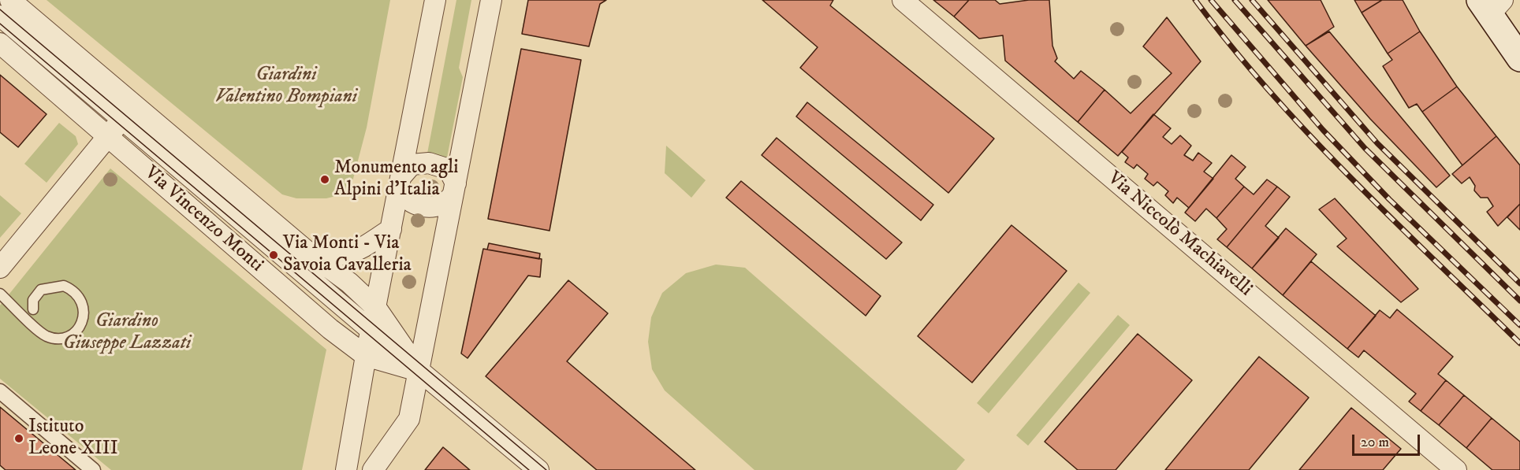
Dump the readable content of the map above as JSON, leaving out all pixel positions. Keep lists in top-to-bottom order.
{
  "streets": {
    "street": ["Via Vincenzo Monti", "Via Niccolò Machiavelli"]
  },
  "parks": ["Giardini Valentino Bompiani", "Giardino Giuseppe Lazzati"],
  "places": ["Monumento agli Alpini d'Italia", "Via Monti - Via Savoia Cavalleria", "Istituto Leone XIII"],
  "scale_bar": "20 m"
}
